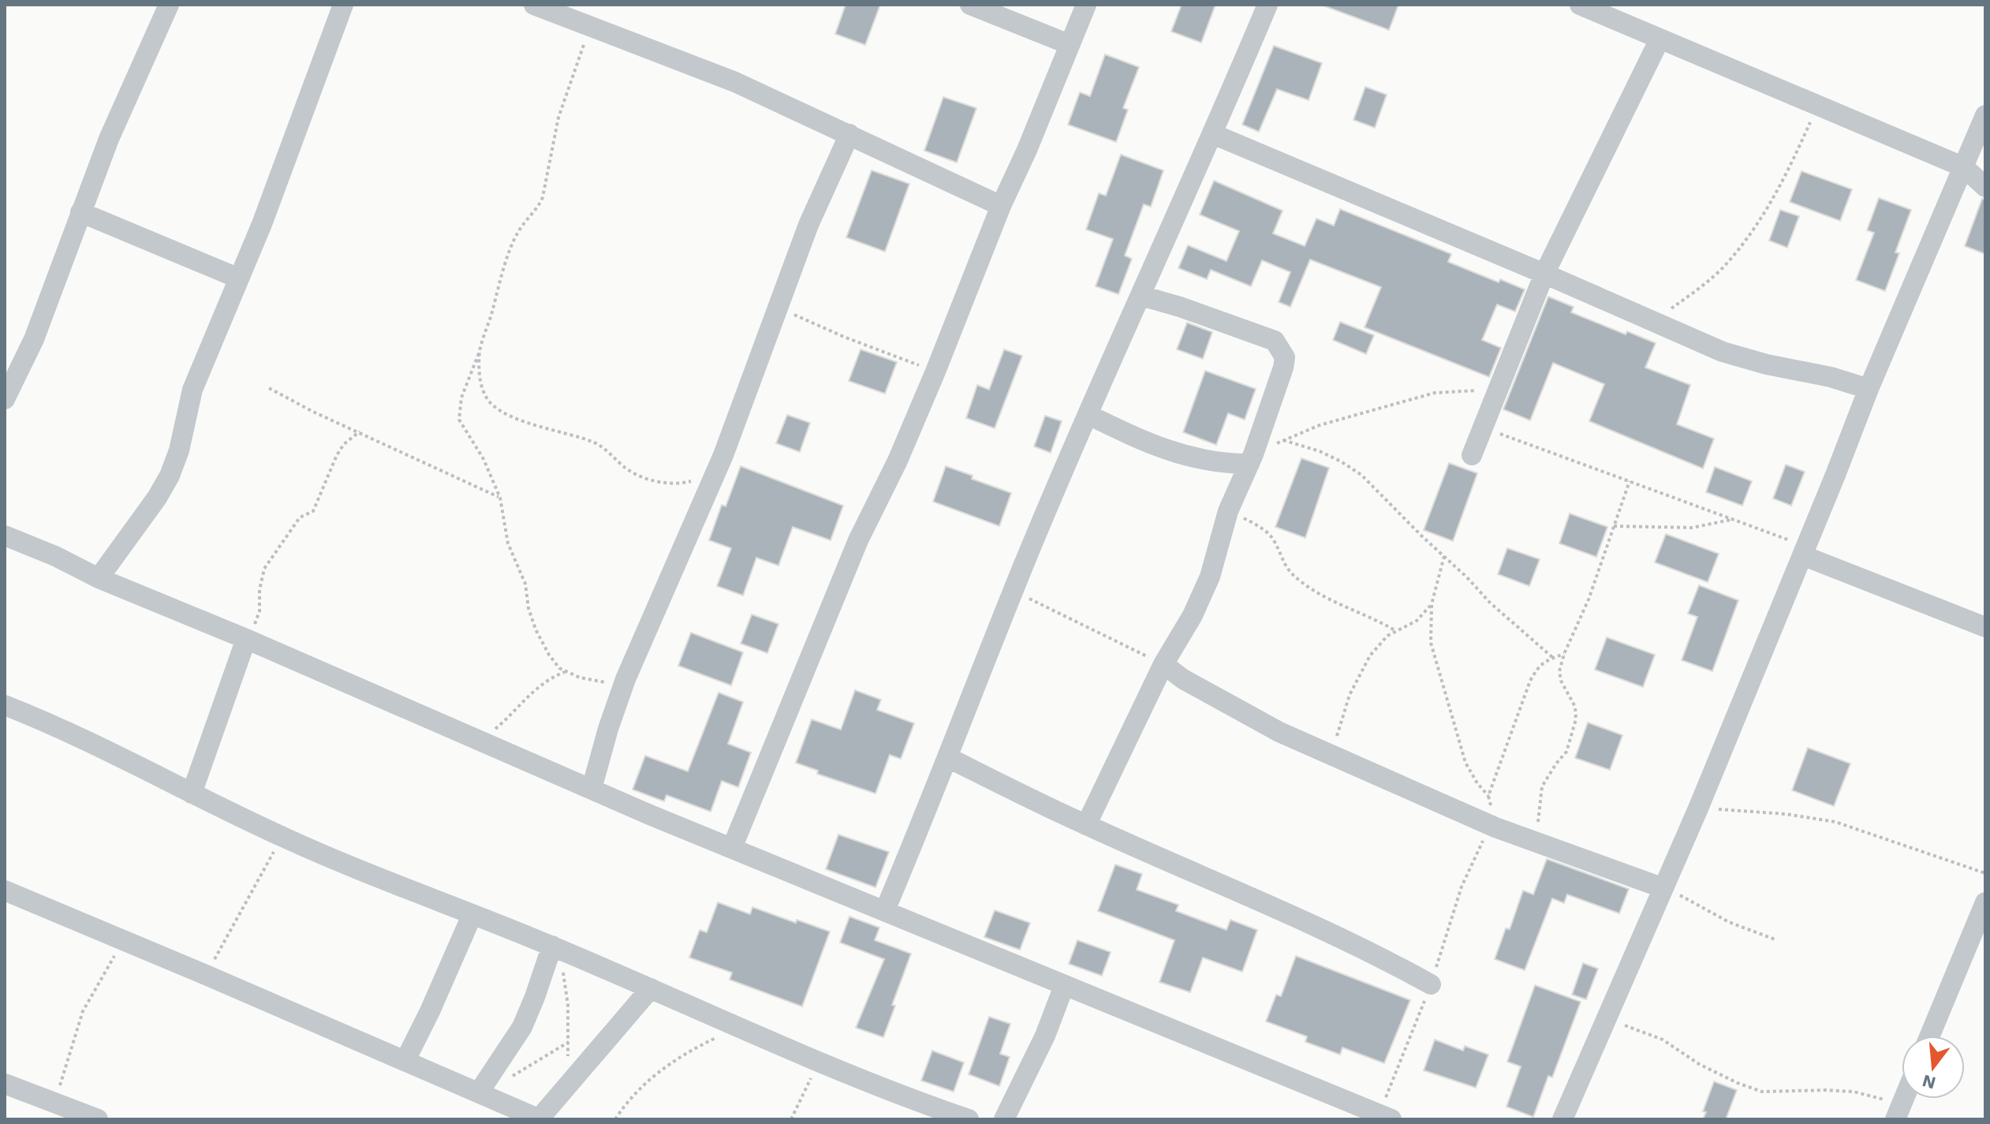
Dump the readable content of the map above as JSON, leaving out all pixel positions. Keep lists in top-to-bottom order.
{
  "north": "bottom"
}
